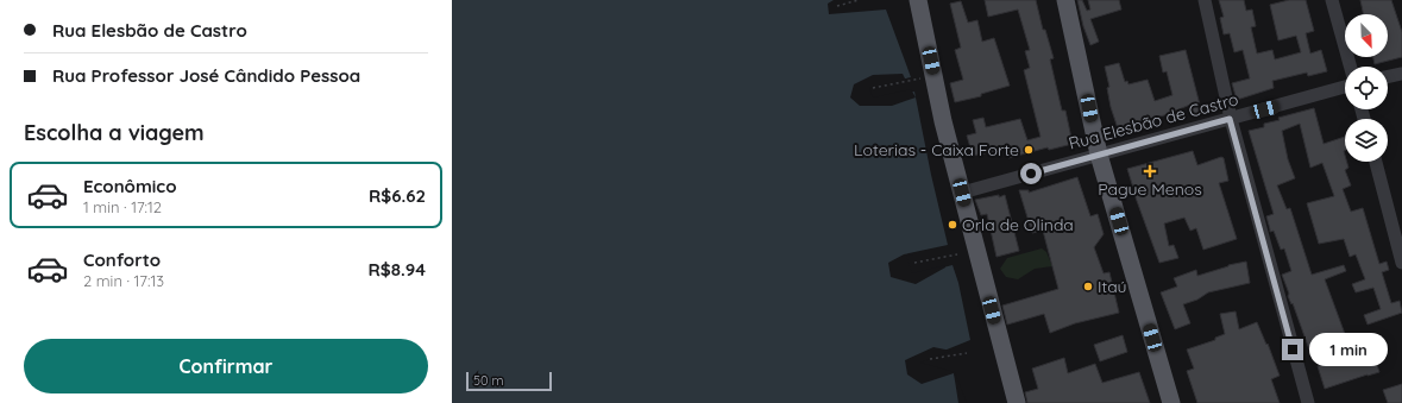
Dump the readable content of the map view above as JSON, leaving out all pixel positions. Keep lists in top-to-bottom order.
{
  "streets": {
    "street": ["Rua Elesbão de Castro"]
  },
  "places": {
    "other": ["Loterias - Caixa Forte", "Orla de Olinda", "Itaú"],
    "health": ["Pague Menos"]
  },
  "scale_bar": "50 m",
  "north": "bottom right",
  "page": {
    "banner": ["Rua Elesbão de Castro", "Rua Professor José Cândido Pessoa"],
    "heading": "Escolha a viagem",
    "list": [
      {
        "name": "Econômico",
        "note": "1 min · 17:12",
        "value": "R$6.62"
      },
      {
        "name": "Conforto",
        "note": "2 min · 17:13",
        "value": "R$8.94"
      }
    ],
    "buttons": "Confirmar",
    "bubble": "1 min",
    "scale": "50 m"
  }
}
